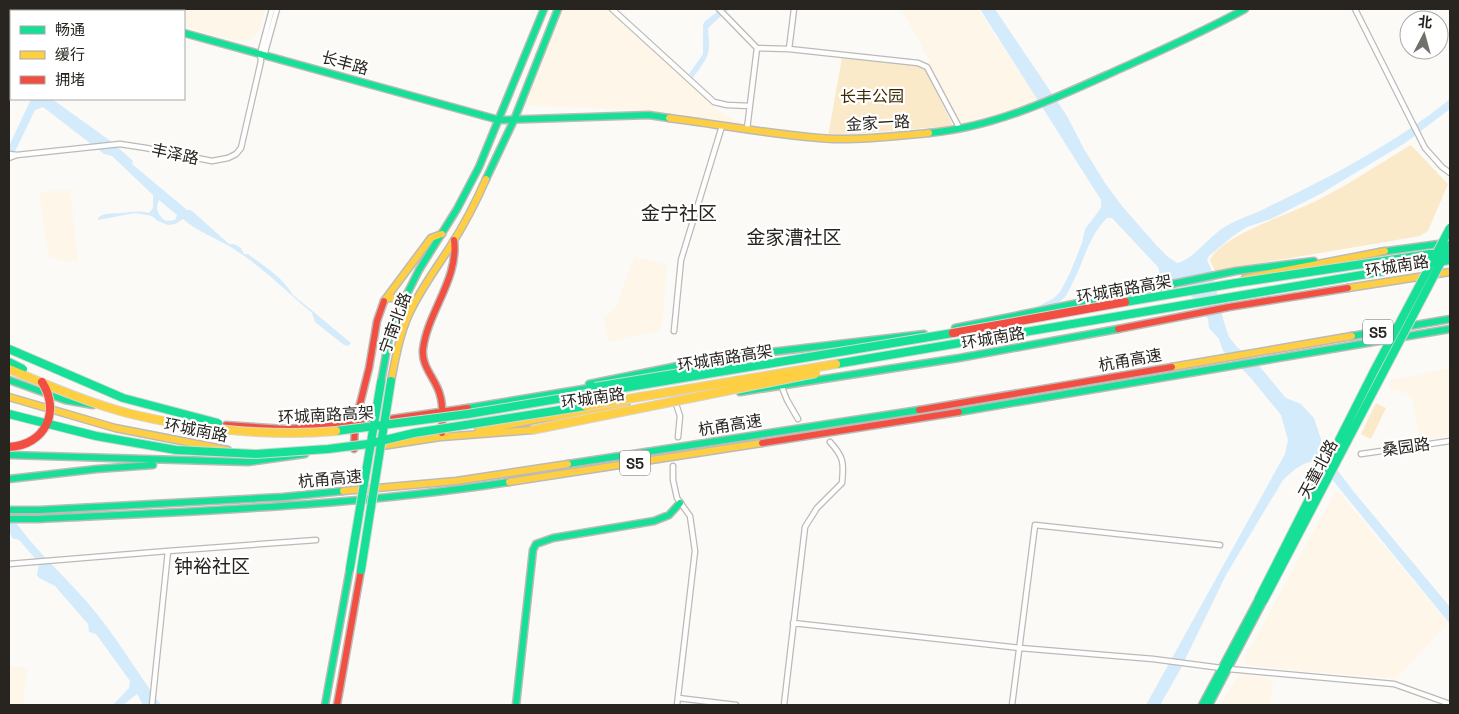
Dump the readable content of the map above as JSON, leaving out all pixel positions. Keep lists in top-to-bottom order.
{
  "streets": {
    "main road": [
      "长丰路",
      "金家一路",
      "环城南路",
      "环城南路高架",
      "宁南北路",
      "S5",
      "杭甬高速",
      "天童北路"
    ],
    "street": ["丰泽路", "桑园路"]
  },
  "crossings": [
    ["长丰路", "金家一路"],
    ["长丰路", "丰泽路"],
    ["长丰路", "宁南北路"],
    ["金家一路", "宁南北路"],
    ["环城南路", "天童北路"]
  ],
  "districts": ["金宁社区", "金家漕社区", "钟裕社区"],
  "parks": ["长丰公园"],
  "legend": ["畅通", "缓行", "拥堵"],
  "north": "top"
}
